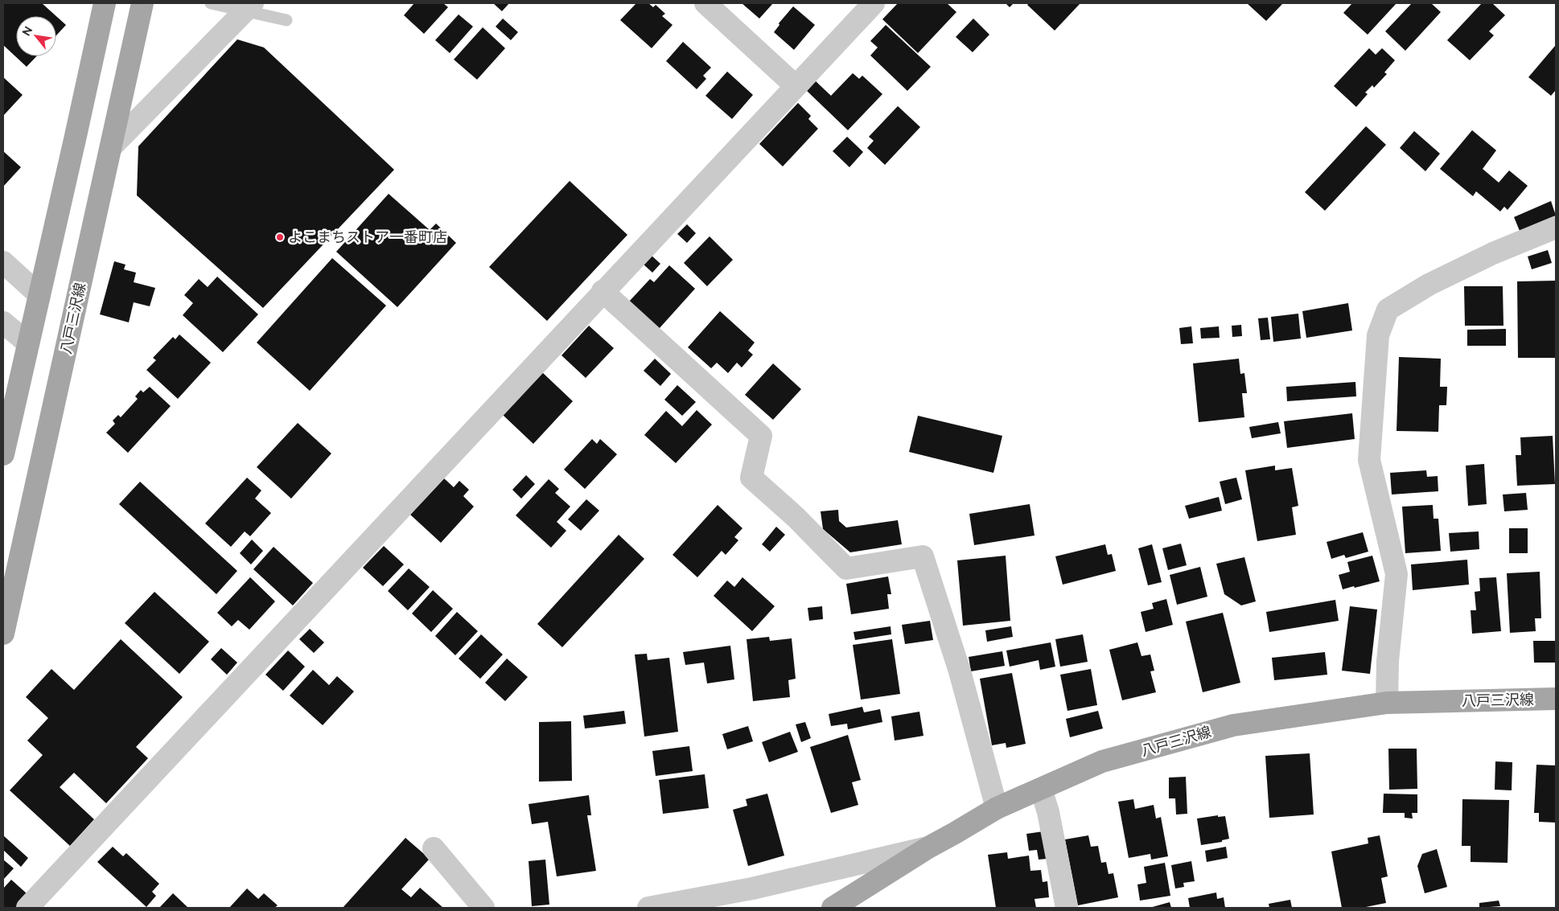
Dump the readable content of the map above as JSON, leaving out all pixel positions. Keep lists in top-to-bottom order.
{
  "streets": {
    "main road": ["八戸三沢線"]
  },
  "places": ["よこまちストア一番町店"],
  "north": "top left"
}
